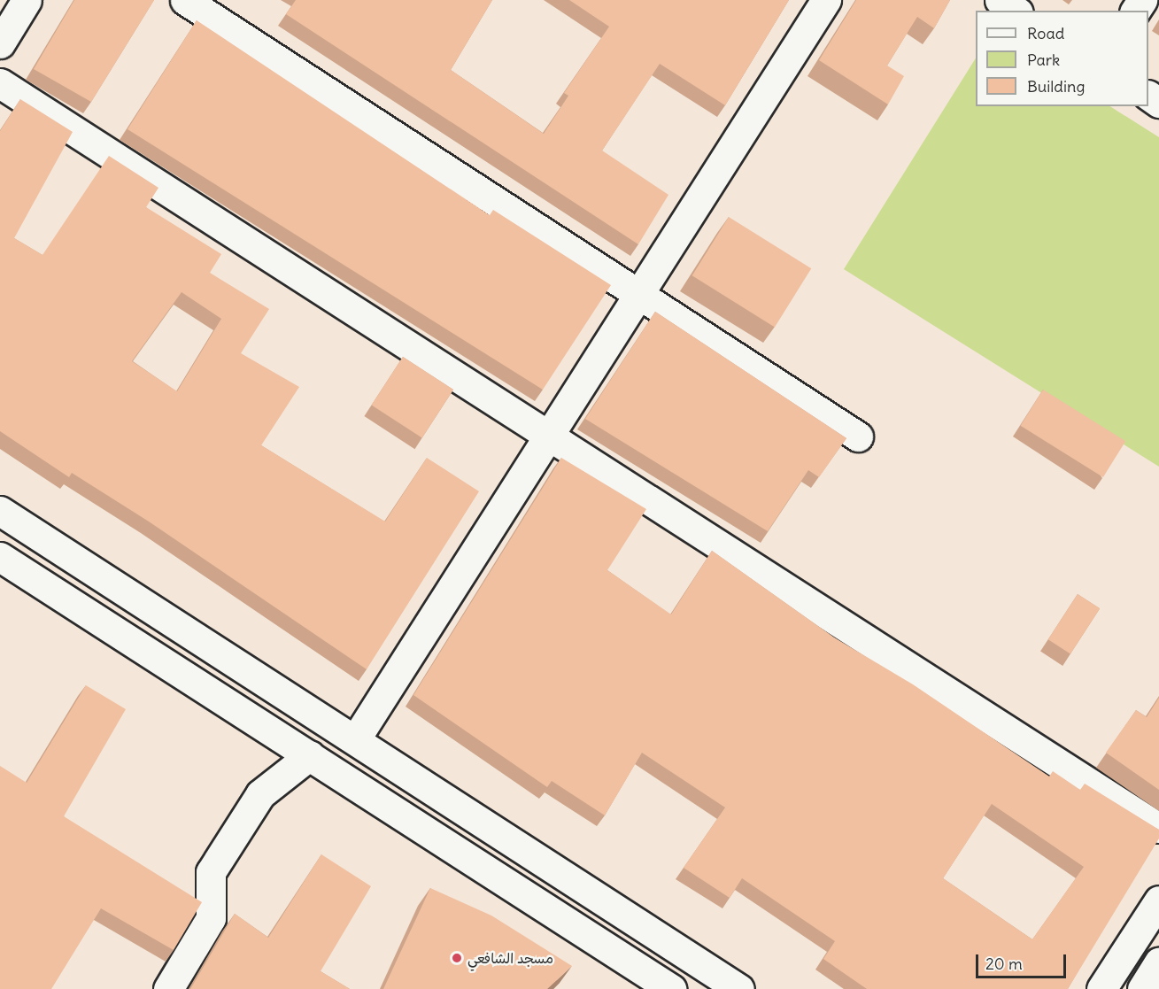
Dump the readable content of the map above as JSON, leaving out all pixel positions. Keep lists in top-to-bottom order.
{
  "places": ["مسجد الشافعي"],
  "legend": ["Road", "Park", "Building"],
  "scale_bar": "20 m"
}
